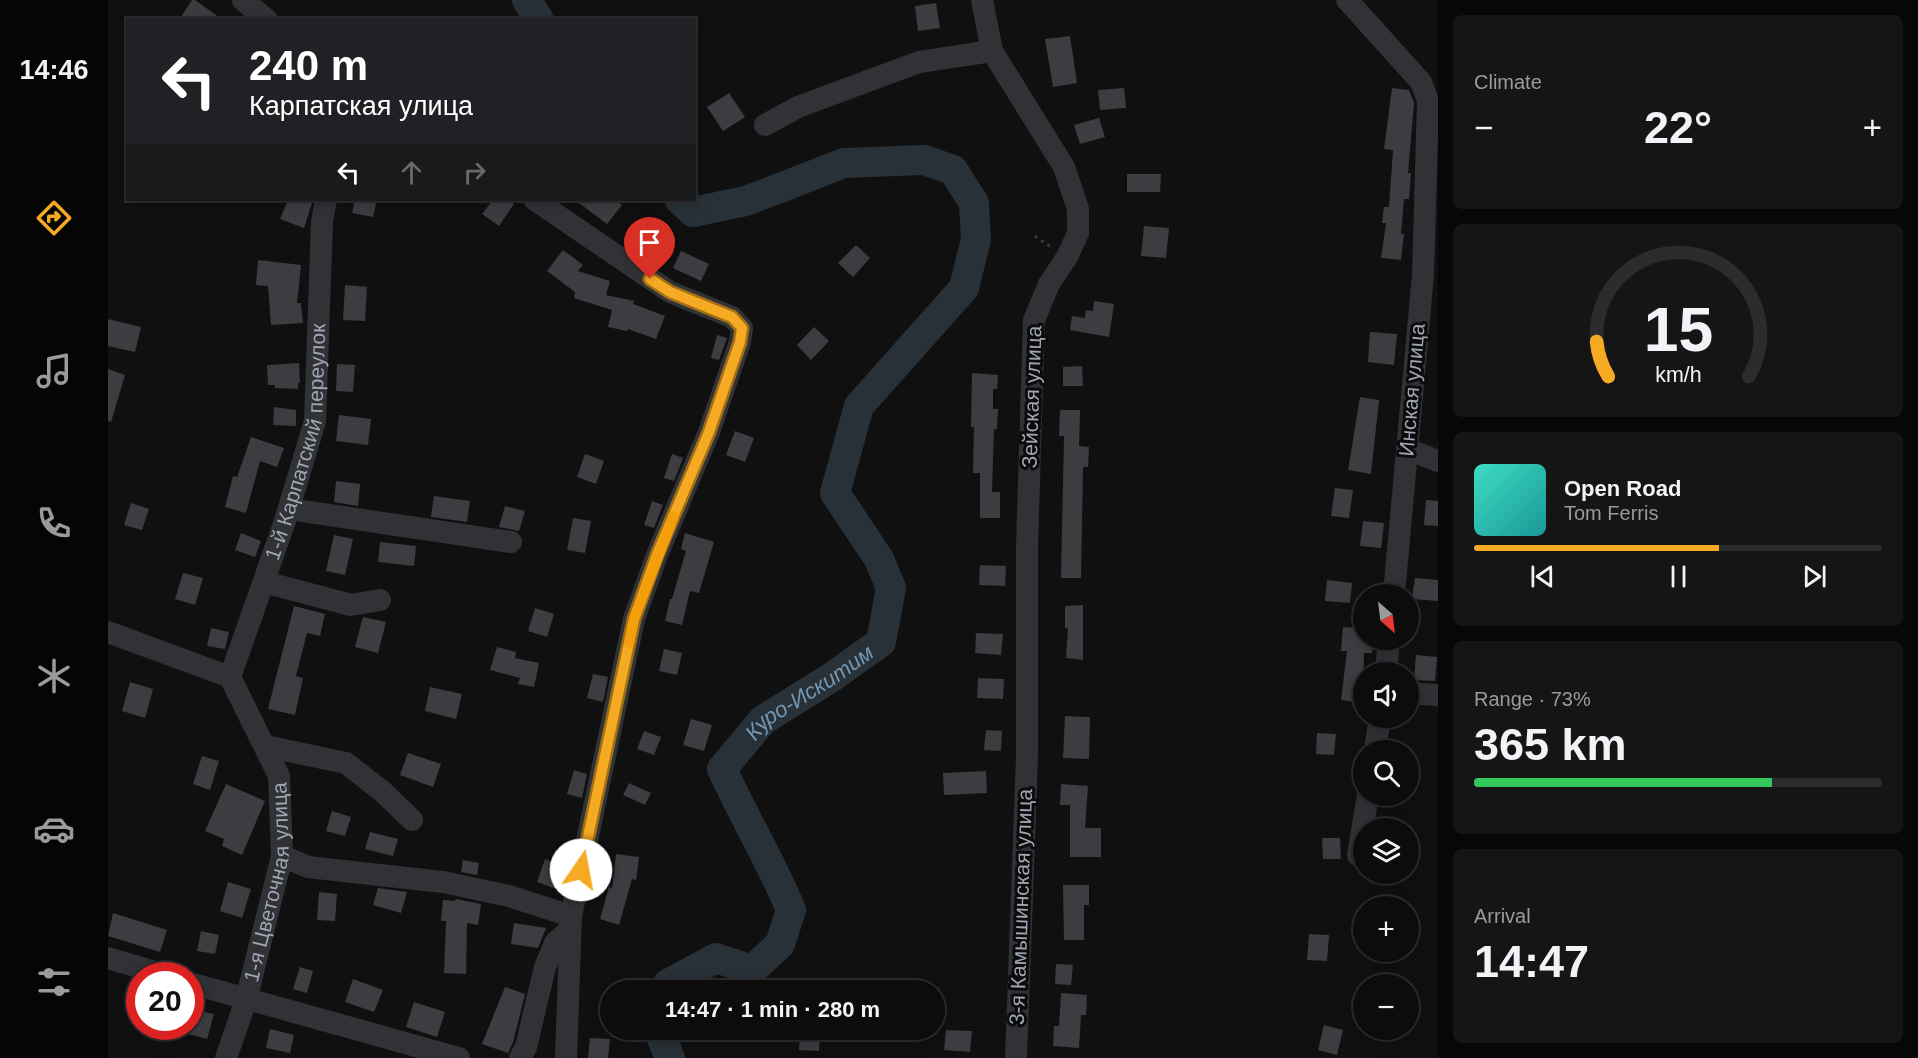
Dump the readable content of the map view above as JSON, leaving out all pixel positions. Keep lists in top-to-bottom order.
{
  "streets": {
    "street": [
      "Инская улица",
      "Зейская улица",
      "1-й Карпатский переулок",
      "1-я Цветочная улица",
      "3-я Камышинская улица"
    ]
  },
  "crossings": [
    ["Зейская улица", "3-я Камышинская улица"],
    ["1-й Карпатский переулок", "1-я Цветочная улица"]
  ],
  "water": ["Куро-Искитим"],
  "north": "bottom right",
  "page": {
    "tabs": "14:46",
    "tile": [
      "Climate",
      ["Range · 73%", "365 km"],
      ["Arrival", "14:47"]
    ],
    "turn": ["240 m", "Карпатская улица"],
    "heat": ["−", "22°", "+"],
    "song": ["Open Road", "Tom Ferris"],
    "map_buttons": ["+", "−"],
    "limit": "20",
    "trip": "14:47 · 1 min · 280 m",
    "gauge": ["15", "km/h"]
  }
}
